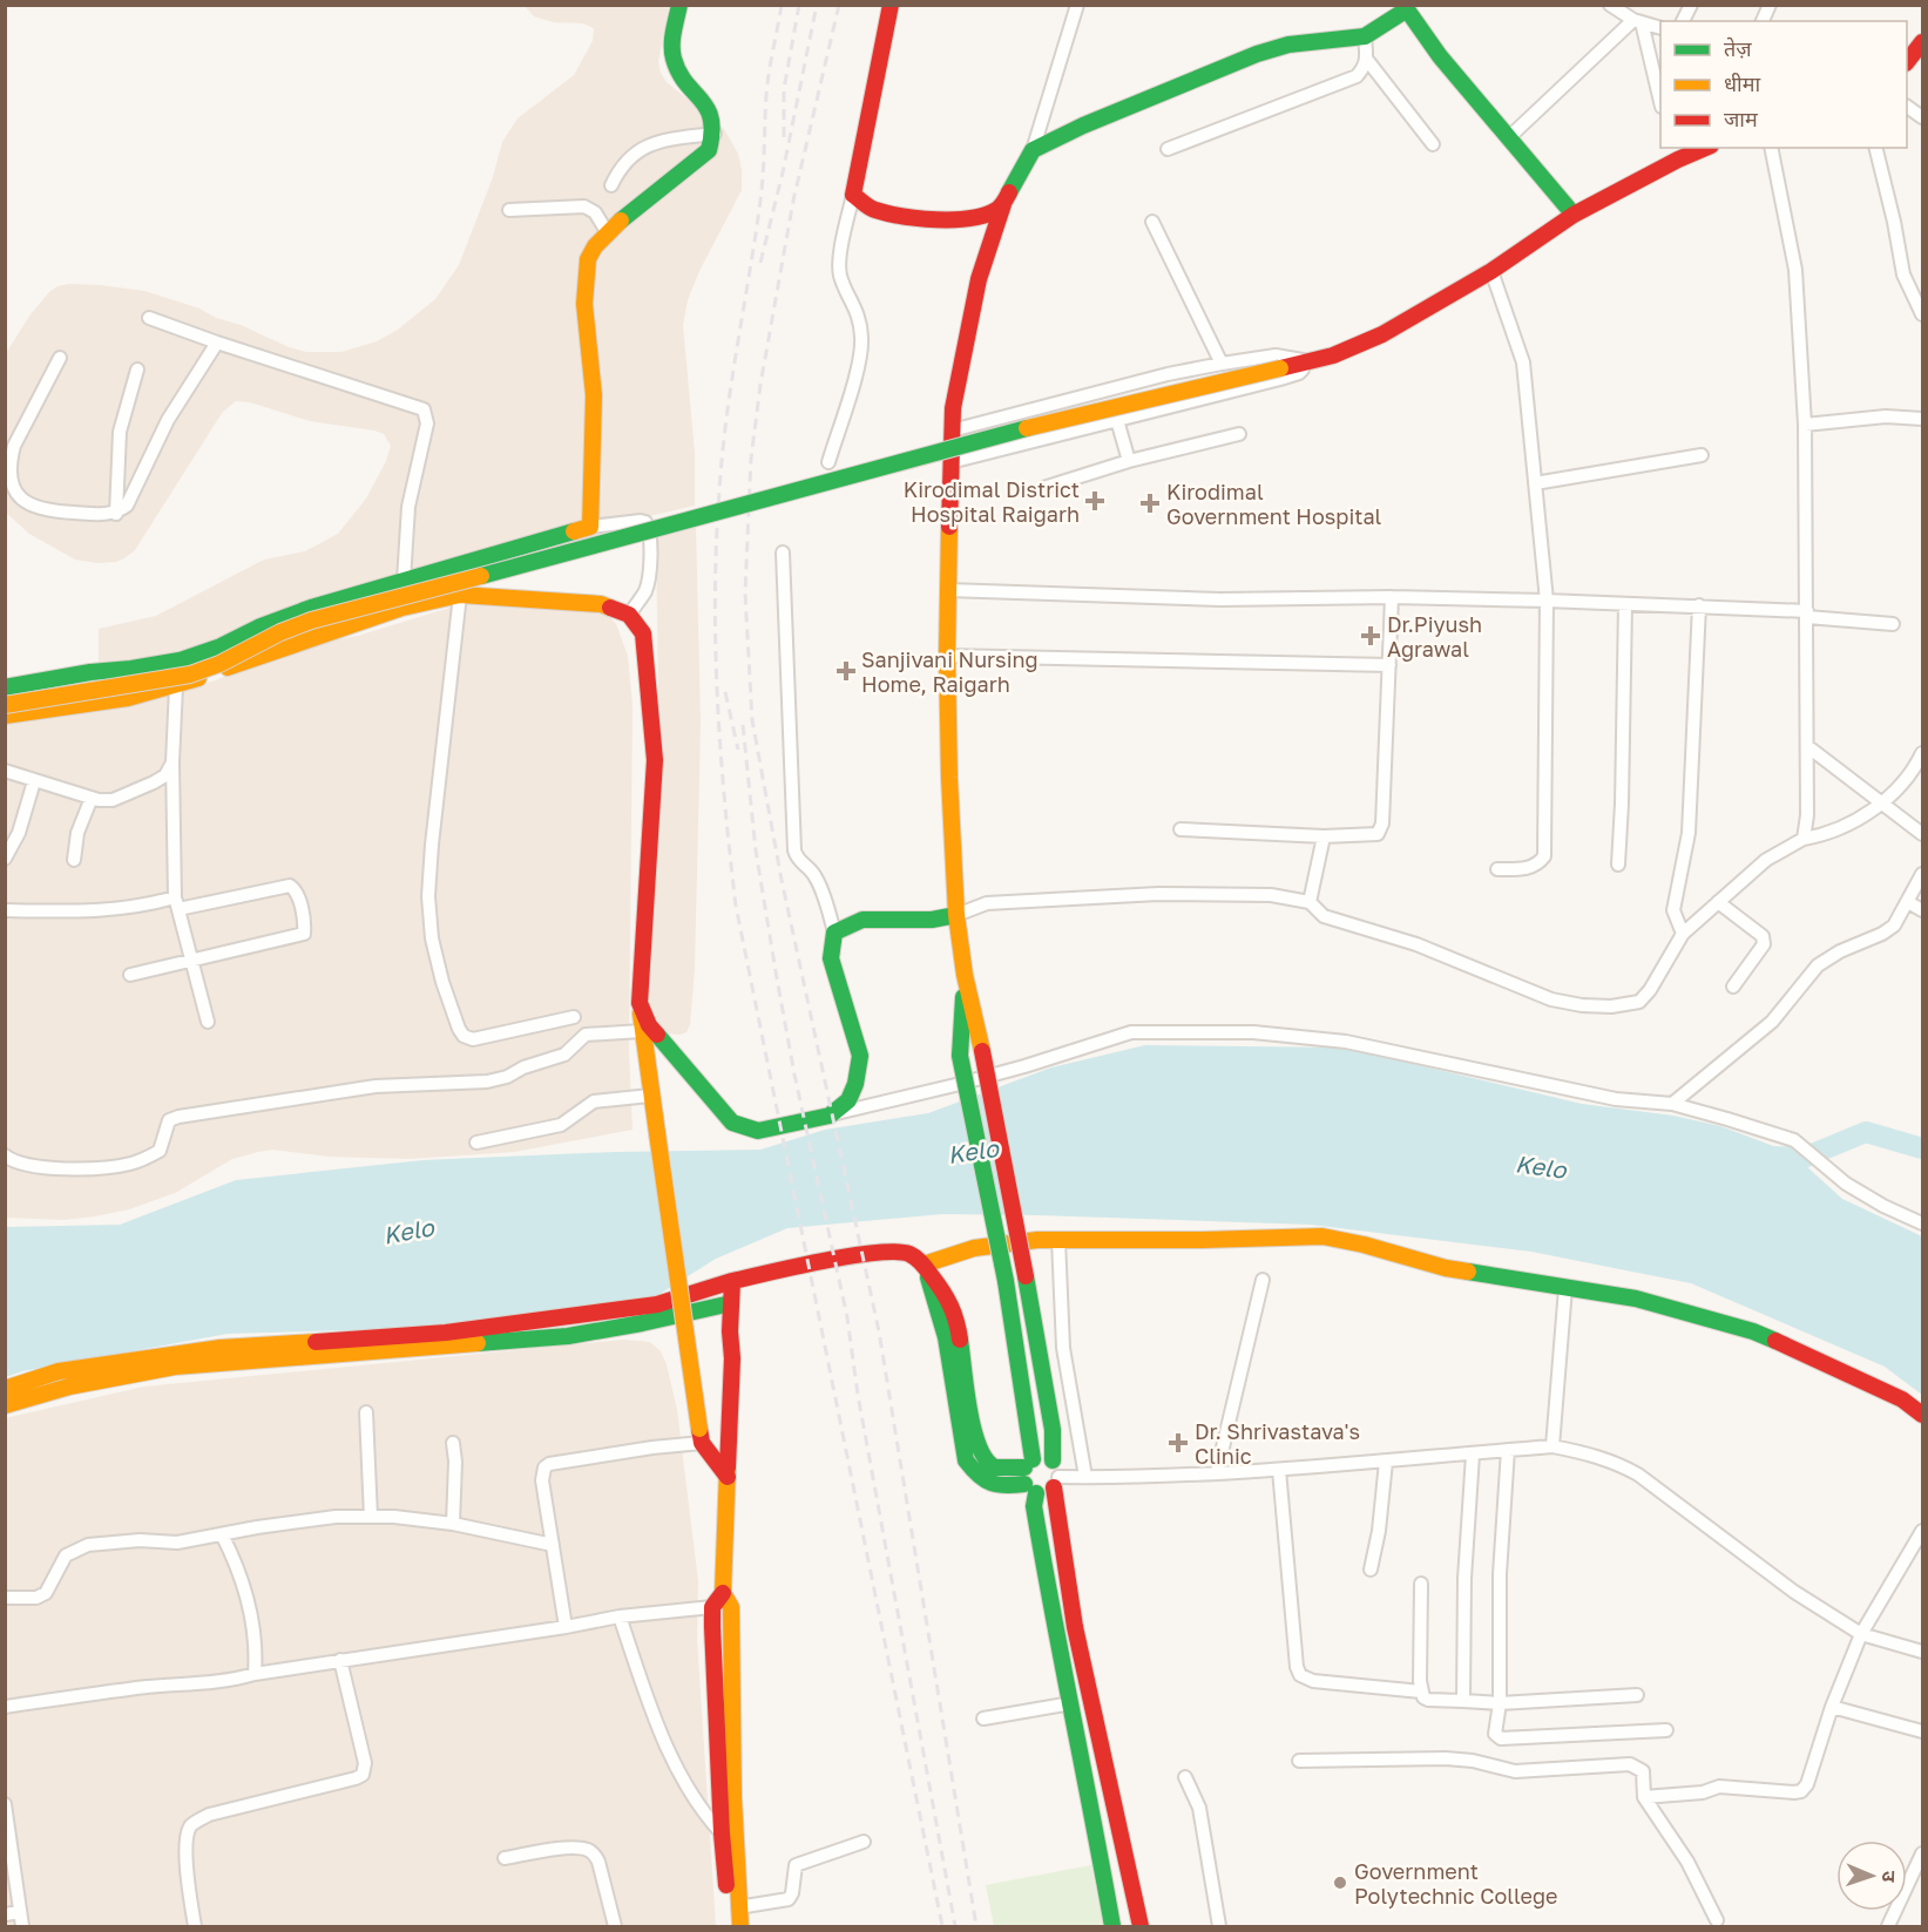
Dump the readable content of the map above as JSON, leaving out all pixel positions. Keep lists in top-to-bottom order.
{
  "water": ["Kelo"],
  "places": {
    "health": [
      "Kirodimal District Hospital Raigarh",
      "Kirodimal Government Hospital",
      "Dr.Piyush Agrawal",
      "Sanjivani Nursing Home, Raigarh",
      "Dr. Shrivastava's Clinic"
    ],
    "other": ["Government Polytechnic College"]
  },
  "legend": ["तेज़", "धीमा", "जाम"],
  "north": "right"
}
